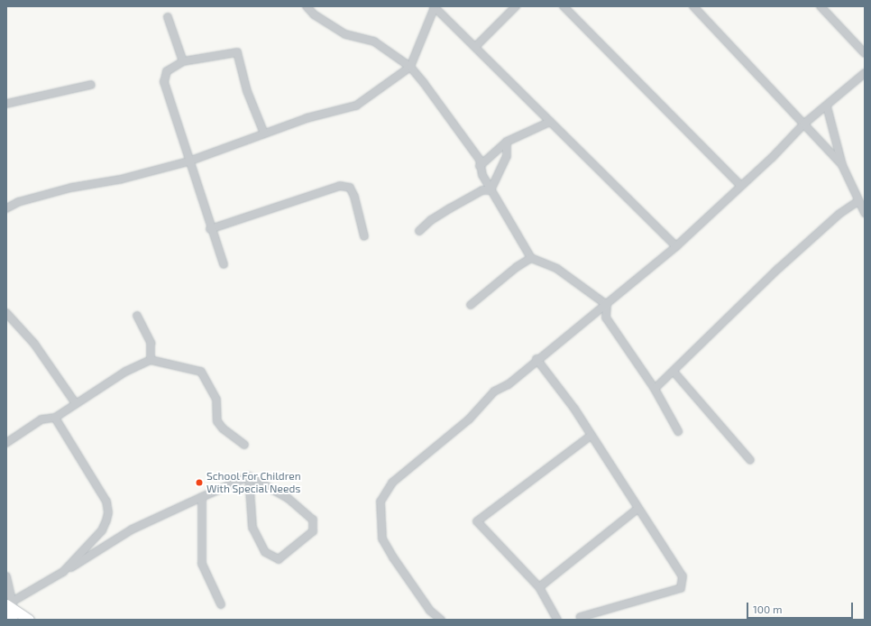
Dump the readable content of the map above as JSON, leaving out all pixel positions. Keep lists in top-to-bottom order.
{
  "places": ["School For Children With Special Needs"],
  "scale_bar": "100 m"
}
